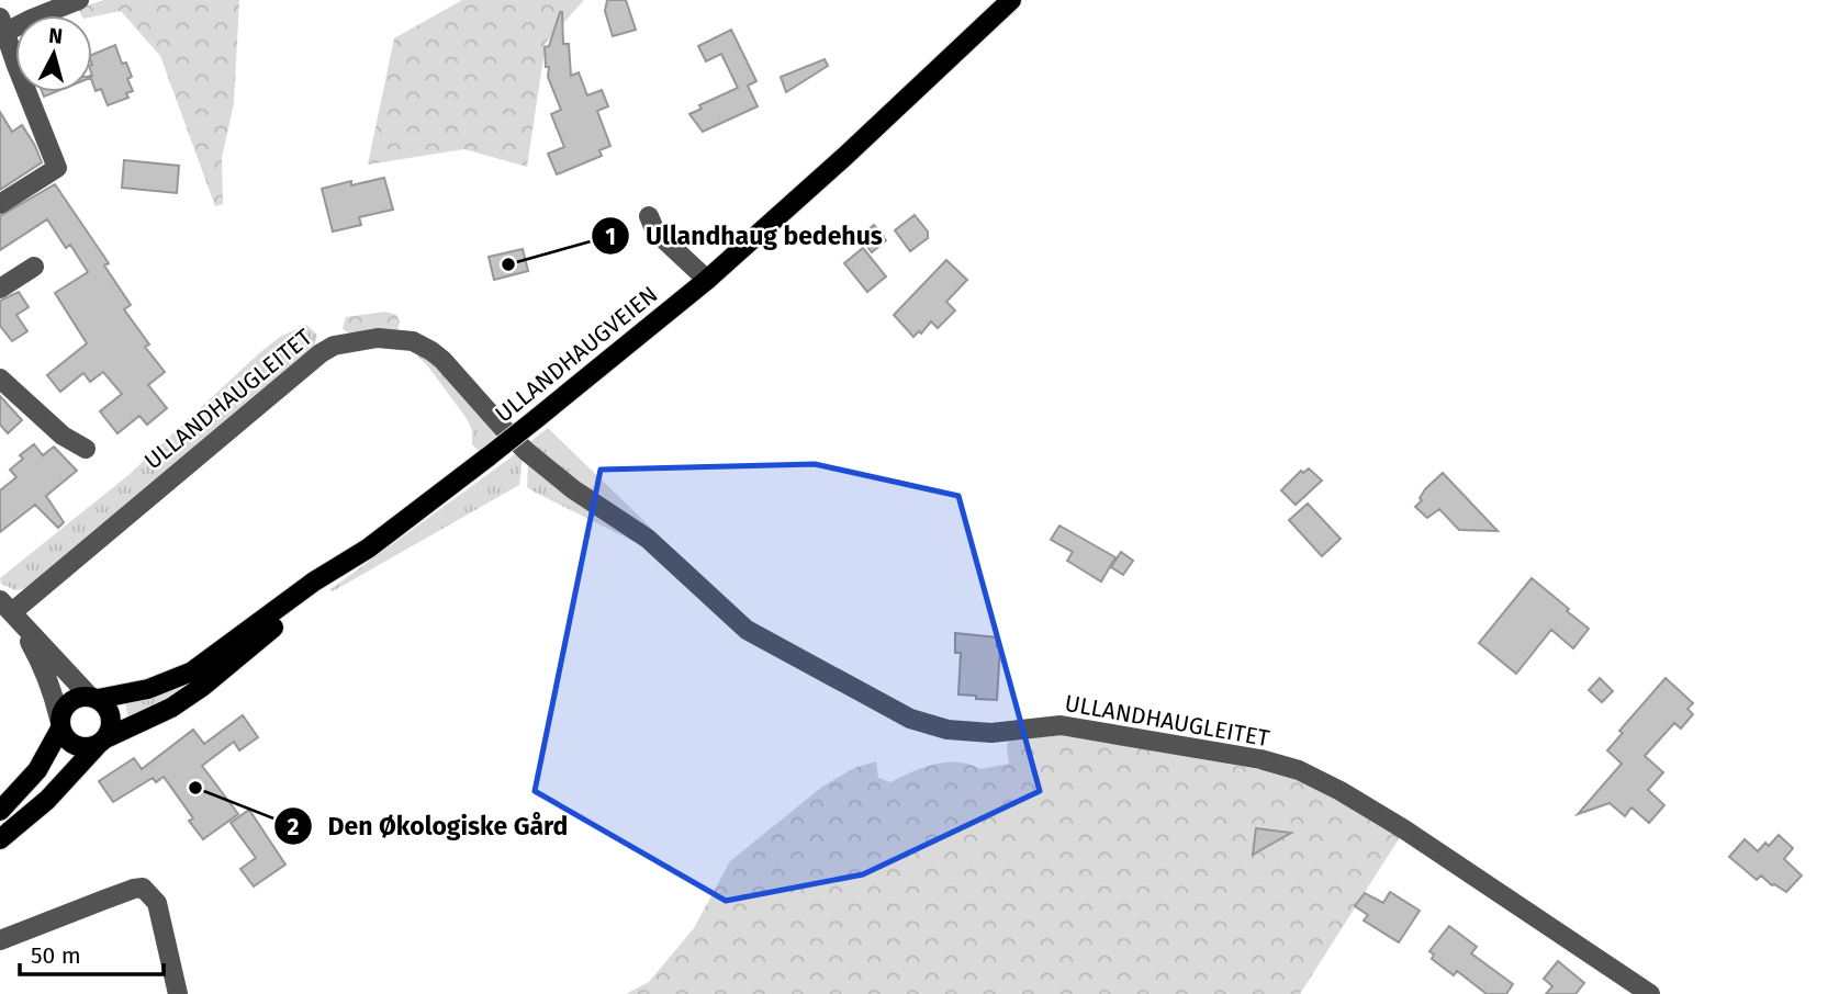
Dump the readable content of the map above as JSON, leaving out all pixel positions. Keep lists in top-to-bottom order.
{
  "streets": {
    "main road": ["ULLANDHAUGVEIEN"],
    "street": ["ULLANDHAUGLEITET"]
  },
  "places": ["Ullandhaug bedehus", "Den Økologiske Gård"],
  "scale_bar": "50 m",
  "north": "top"
}
